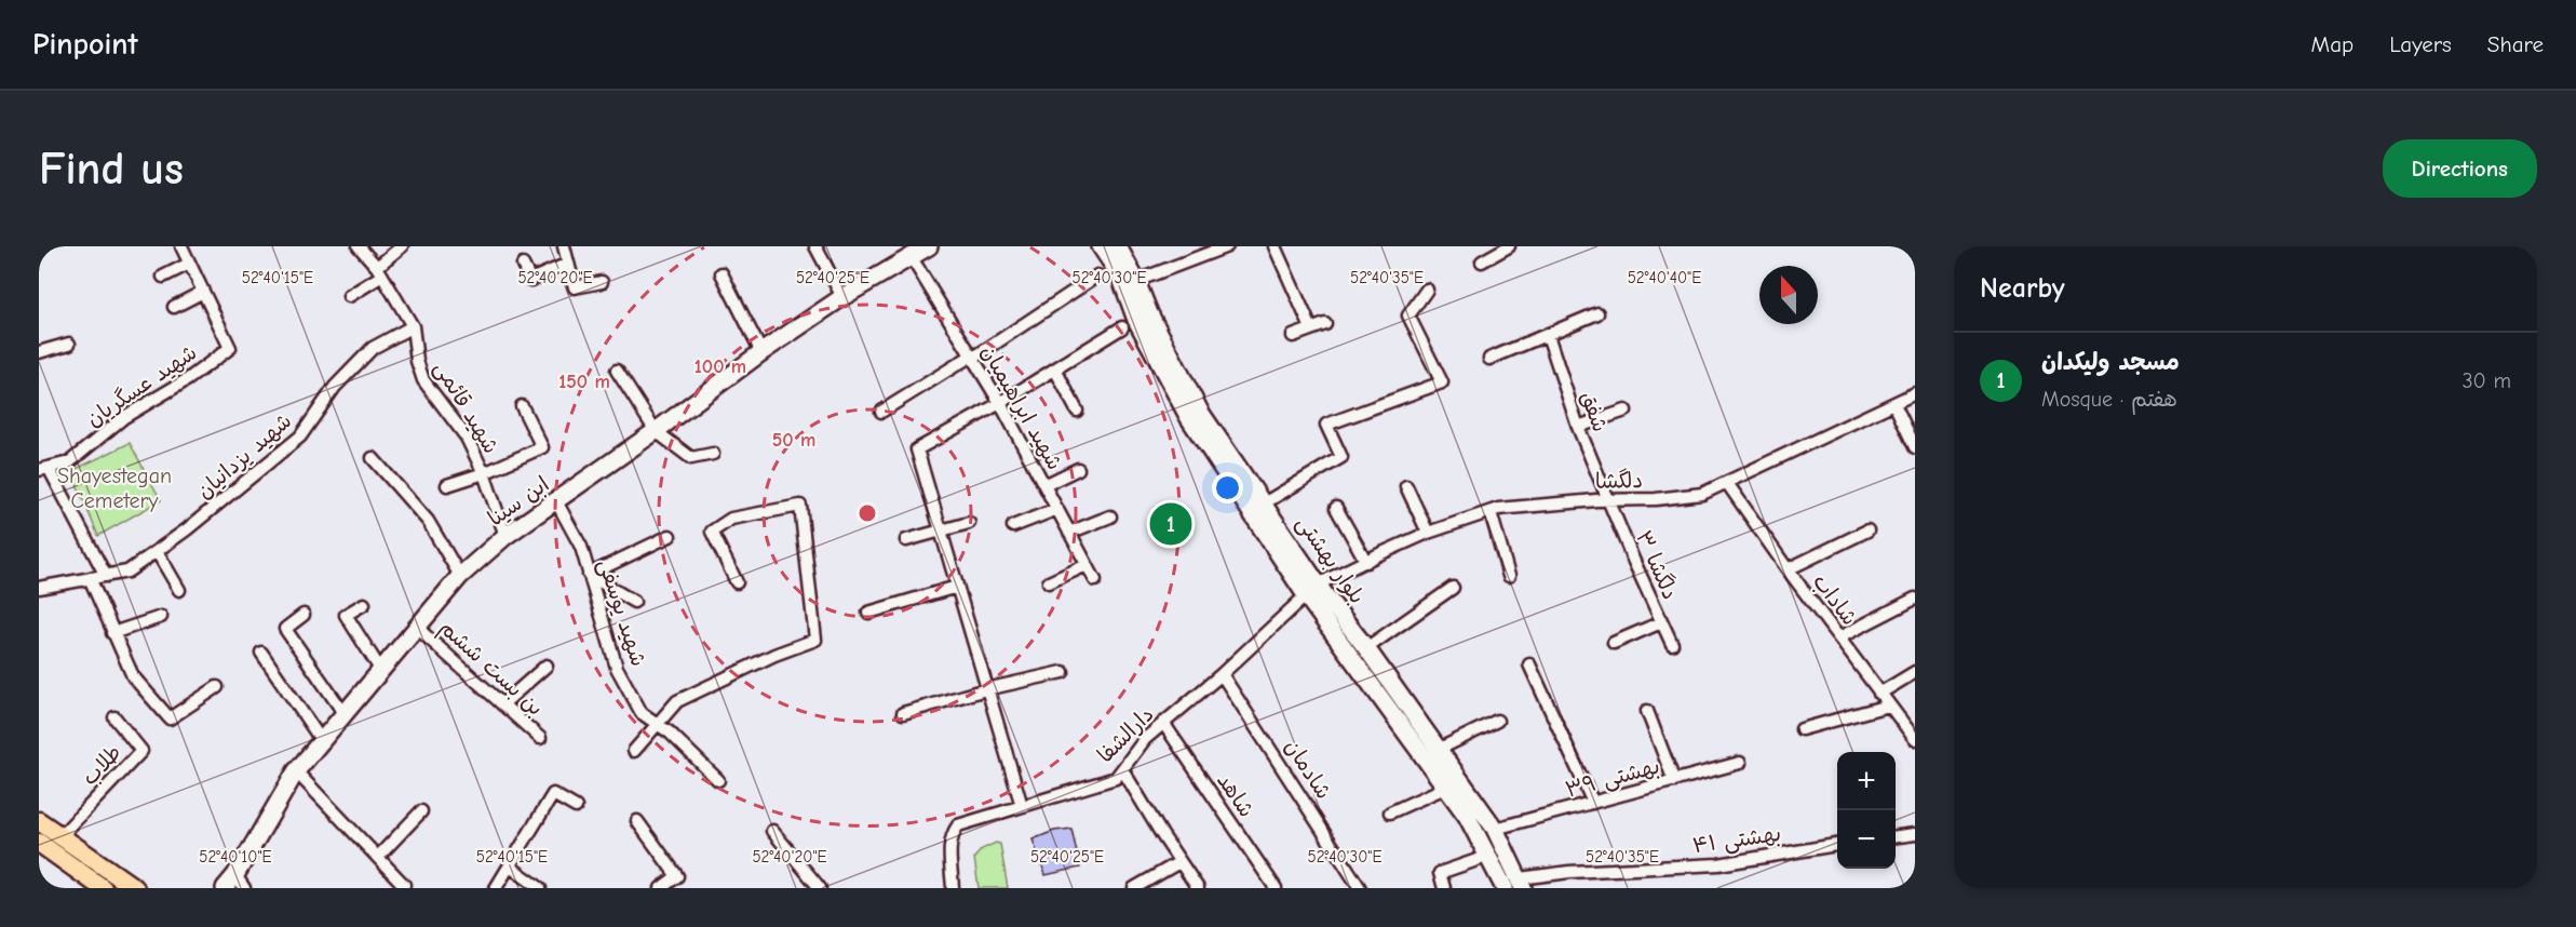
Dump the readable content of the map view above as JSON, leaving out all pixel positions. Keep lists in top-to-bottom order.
{
  "streets": {
    "main road": ["ابن سینا", "بلوار بهشتی"],
    "street": [
      "شهید عسگریان",
      "شهید قائمی",
      "شهید ابراهیمیان",
      "شفق",
      "شهید یزدانیان",
      "دلگشا",
      "دلگشا ۳",
      "شاداب",
      "شهید یوسفی",
      "بن بست ششم",
      "دارالشفا",
      "طلاب",
      "شادمان",
      "بهشتی ۳۹",
      "شاهد",
      "بهشتی ۴۱"
    ]
  },
  "crossings": [
    ["شهید قائمی", "شهید یزدانیان"],
    ["شهید قائمی", "ابن سینا"],
    ["شهید ابراهیمیان", "ابن سینا"],
    ["شفق", "دلگشا"],
    ["شفق", "دلگشا ۳"],
    ["دلگشا", "بلوار بهشتی"],
    ["دلگشا", "دلگشا ۳"],
    ["دلگشا", "شاداب"],
    ["دلگشا", "دارالشفا"],
    ["ابن سینا", "شهید یوسفی"],
    ["ابن سینا", "بن بست ششم"],
    ["بلوار بهشتی", "دارالشفا"],
    ["بلوار بهشتی", "بهشتی ۳۹"],
    ["بلوار بهشتی", "بهشتی ۴۱"],
    ["دارالشفا", "شادمان"],
    ["دارالشفا", "شاهد"]
  ],
  "parks": ["Shayestegan Cemetery"],
  "north": "top",
  "page": {
    "header": "Pinpoint",
    "nav": ["Map", "Layers", "Share"],
    "buttons": "Directions",
    "title": "Find us",
    "heading": "Nearby",
    "list": [
      {
        "mark": "1",
        "name": "مسجد ولیکدان",
        "note": "Mosque · هفتم",
        "value": "30 m"
      }
    ],
    "pins": "1",
    "map_buttons": ["+", "−"]
  },
  "coordinates": [
    "52°40'15\"E",
    "52°40'20\"E",
    "52°40'25\"E",
    "52°40'30\"E",
    "52°40'35\"E",
    "52°40'40\"E",
    "52°40'10\"E"
  ],
  "rings": ["100 m", "150 m", "50 m"]
}
